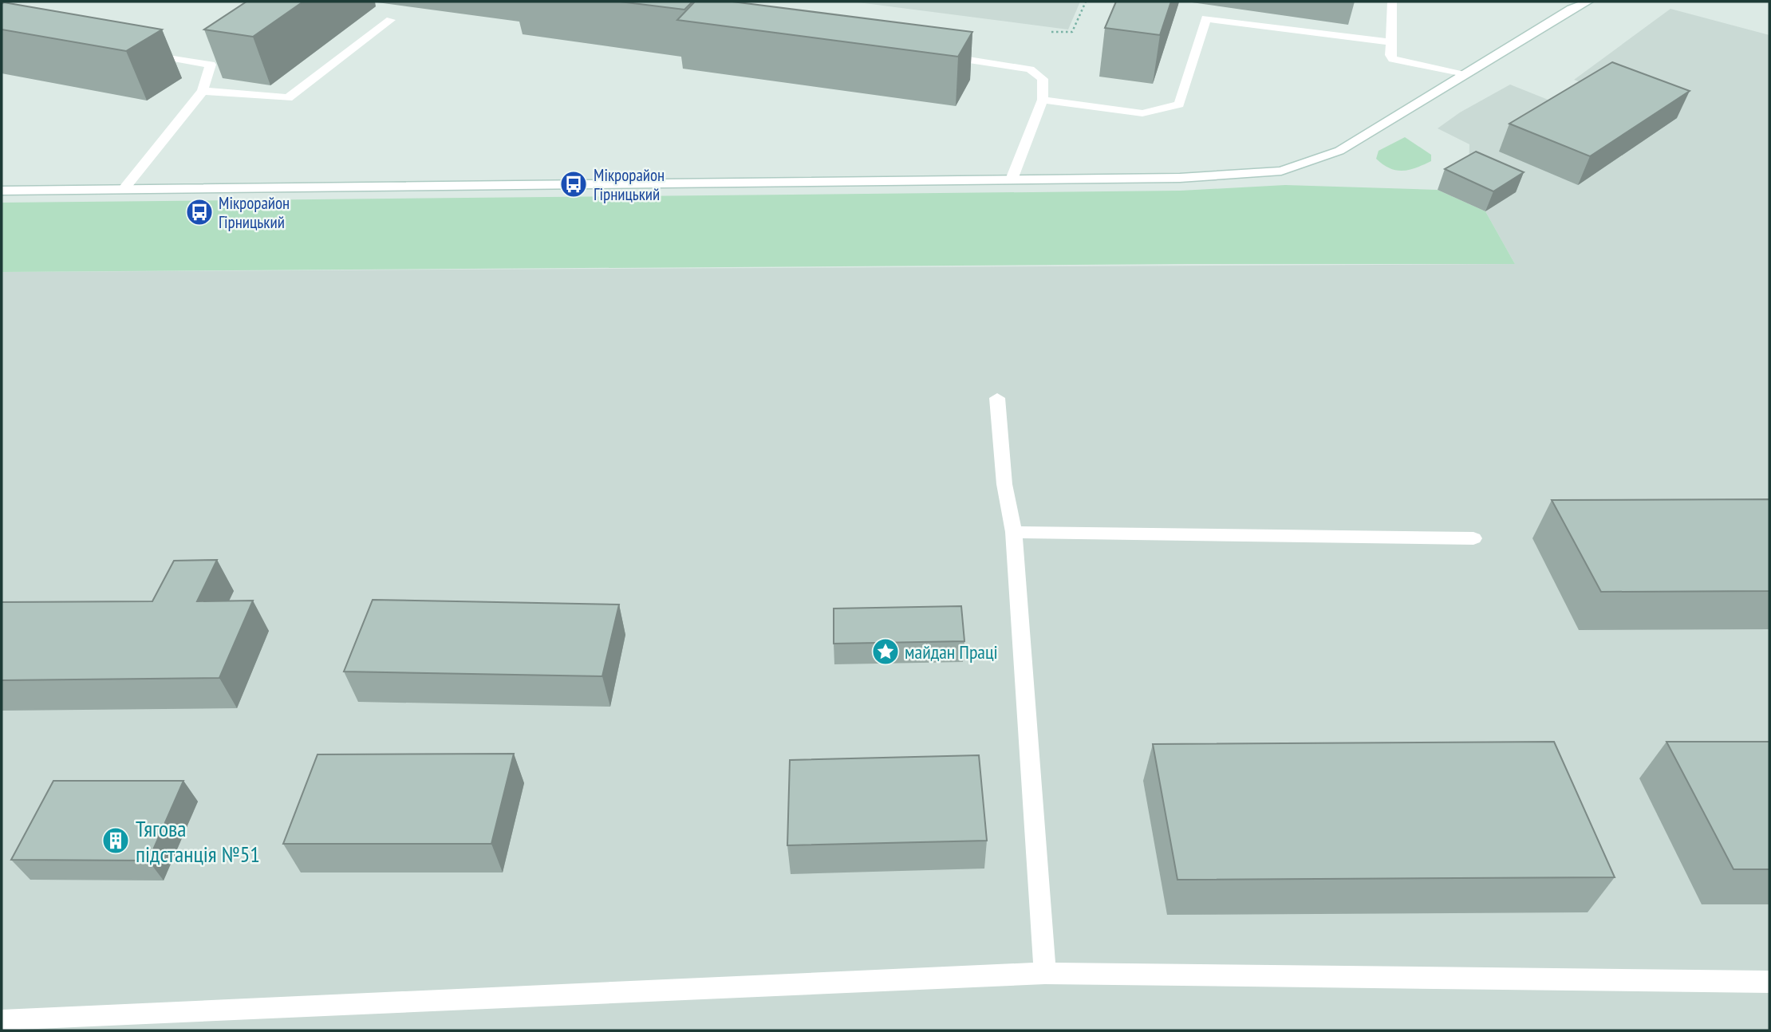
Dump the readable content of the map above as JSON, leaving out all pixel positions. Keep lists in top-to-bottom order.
{
  "places": {
    "bus stop": ["Мiкрорайон Гiрницький", "Мікрорайон Гірницький"],
    "place": ["майдан Праці"],
    "building": ["Тягова підстанція №51"]
  }
}
